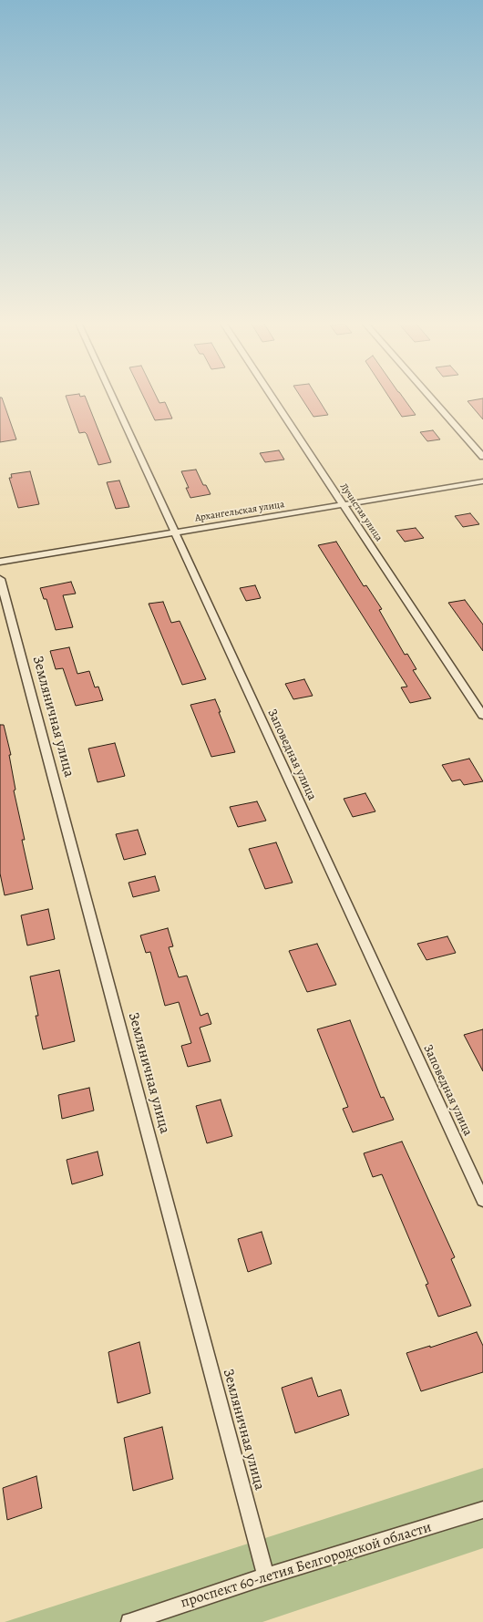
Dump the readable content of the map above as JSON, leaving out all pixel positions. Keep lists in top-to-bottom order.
{
  "streets": {
    "street": [
      "Архангельская улица",
      "Лучистая улица",
      "Земляничная улица",
      "Заповедная улица",
      "проспект 60-летия Белгородской области"
    ]
  },
  "crossings": [
    ["Архангельская улица", "Лучистая улица"],
    ["Архангельская улица", "Заповедная улица"],
    ["Земляничная улица", "проспект 60-летия Белгородской области"]
  ]
}
